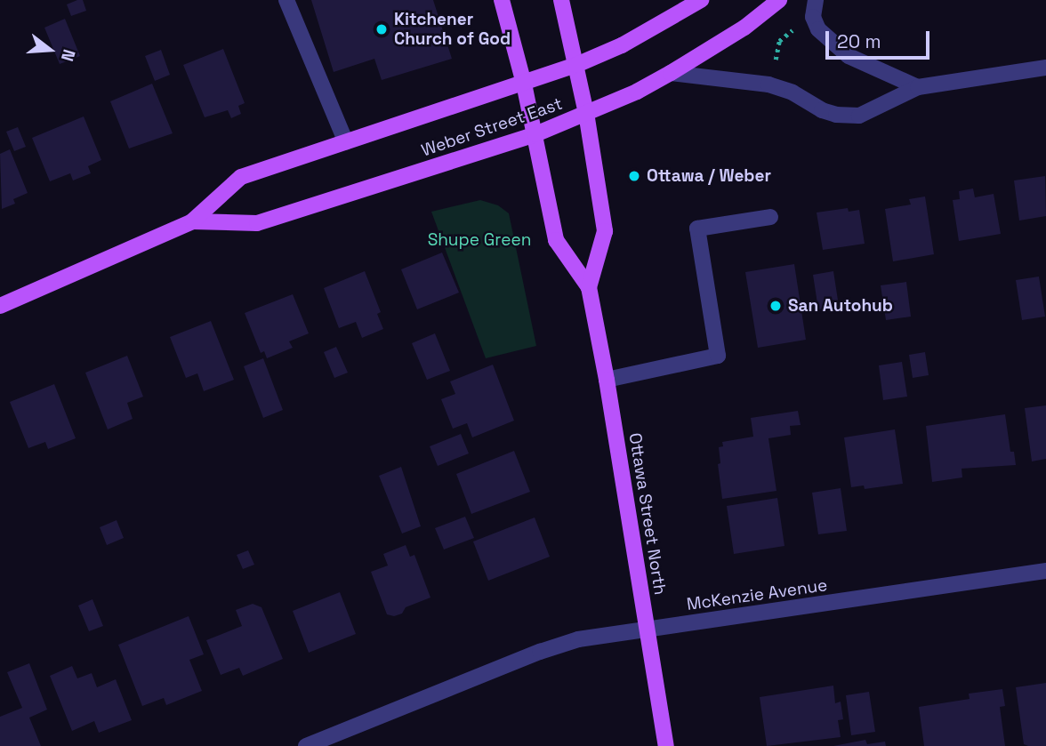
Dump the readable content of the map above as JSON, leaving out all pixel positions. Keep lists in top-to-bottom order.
{
  "streets": {
    "main road": ["Weber Street East", "Ottawa Street North"],
    "street": ["McKenzie Avenue"]
  },
  "crossings": [
    ["Weber Street East", "Ottawa Street North"],
    ["Ottawa Street North", "McKenzie Avenue"]
  ],
  "parks": ["Shupe Green"],
  "places": ["Kitchener Church of God", "Ottawa / Weber", "San Autohub"],
  "scale_bar": "20 m",
  "north": "right"
}
